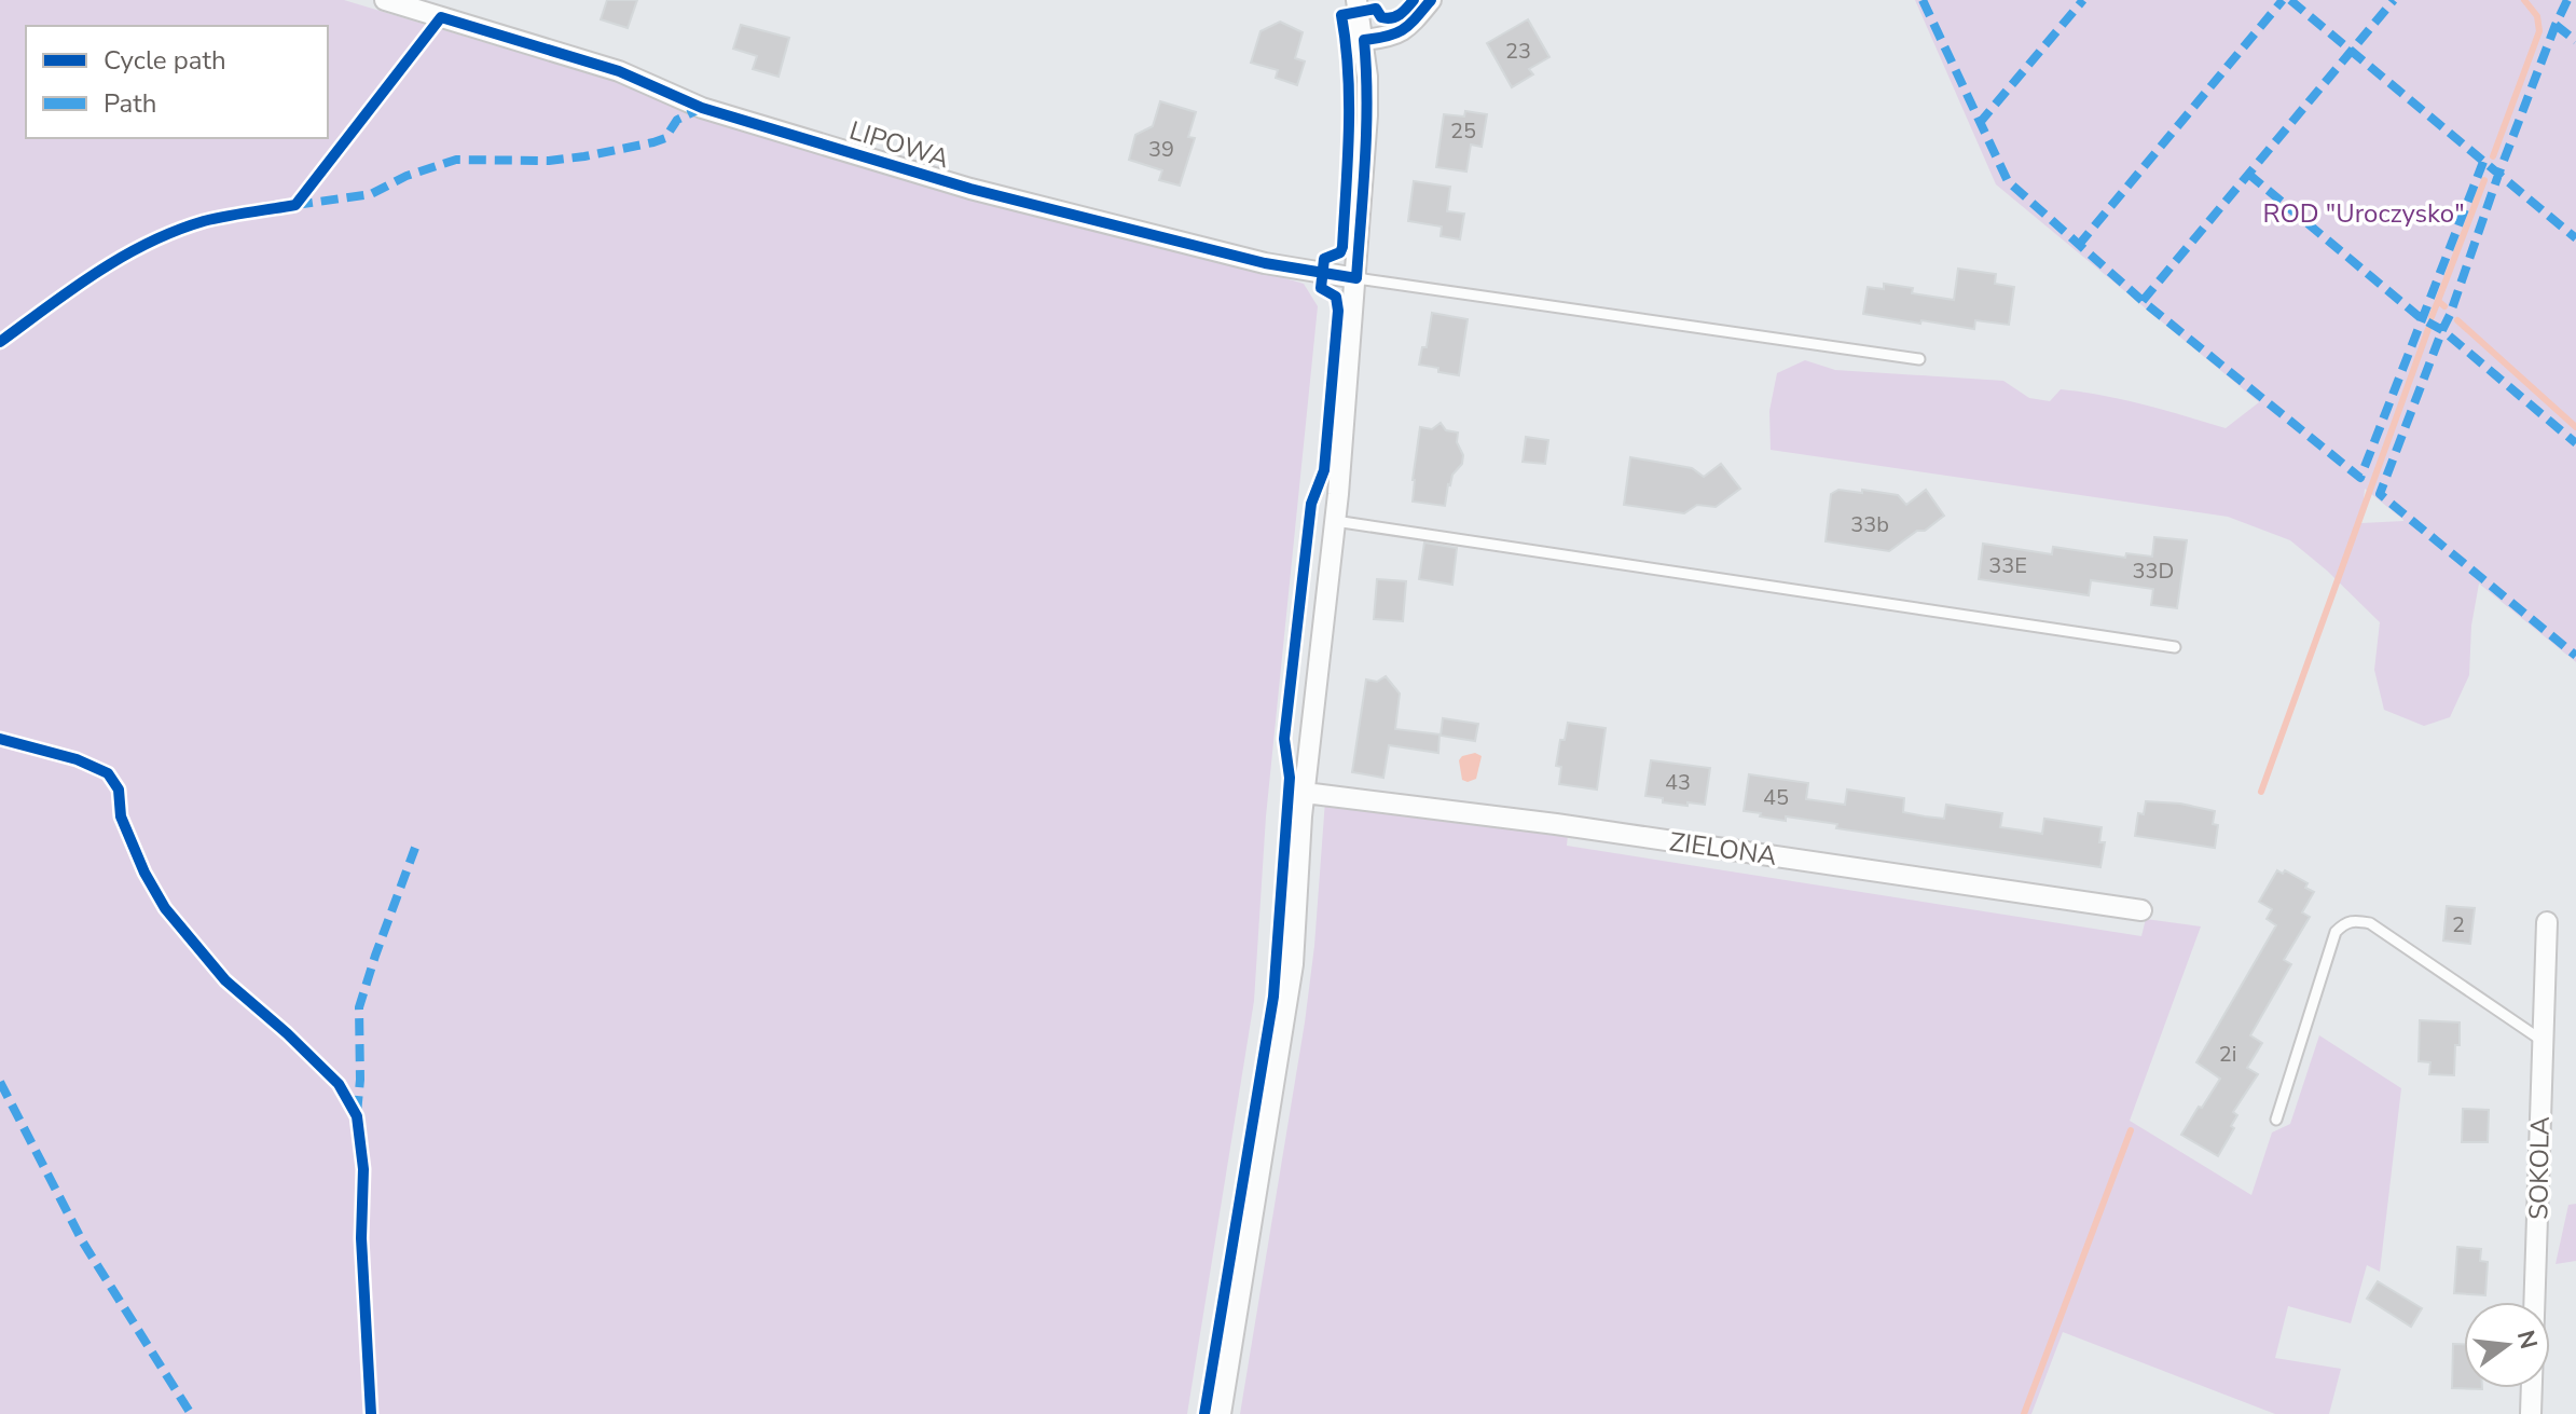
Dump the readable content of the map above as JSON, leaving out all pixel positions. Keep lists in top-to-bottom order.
{
  "streets": {
    "street": ["LIPOWA", "ZIELONA", "SOKOLA"]
  },
  "parks": ["ROD \"Uroczysko\""],
  "house_numbers": [
    "23",
    "25",
    "39",
    "33b",
    "33E",
    "33D",
    "43",
    "45",
    "2",
    "2i"
  ],
  "legend": ["Cycle path", "Path"],
  "north": "right"
}
